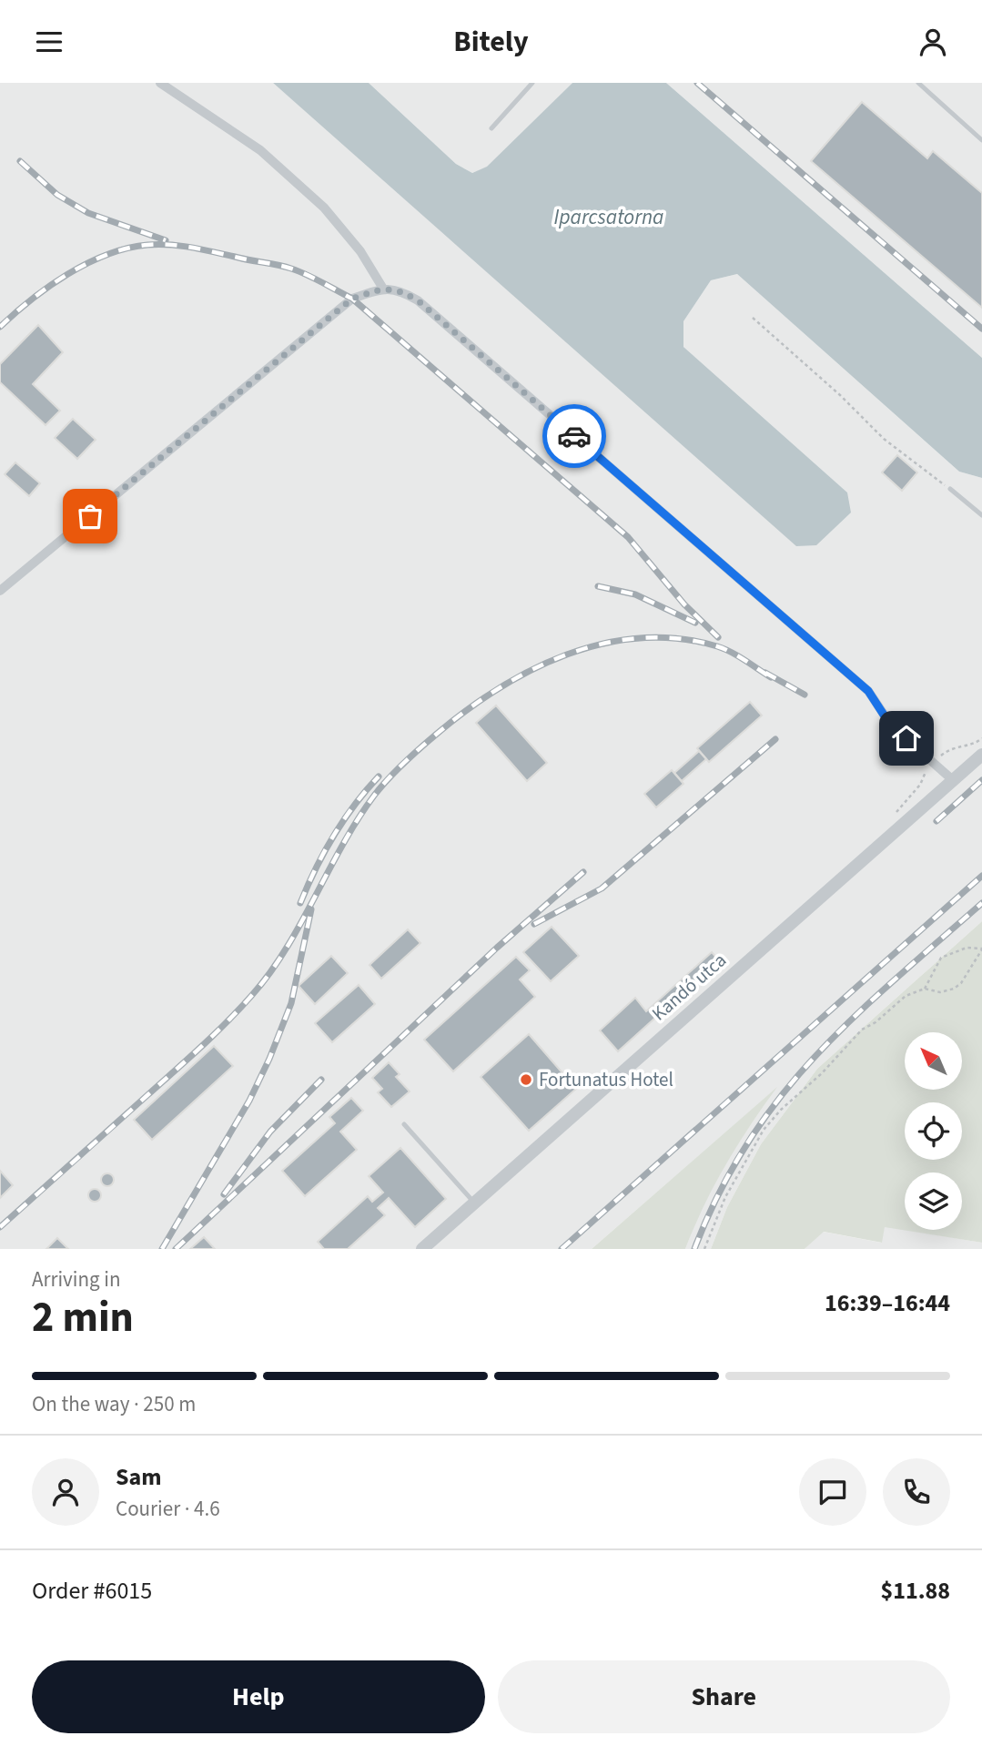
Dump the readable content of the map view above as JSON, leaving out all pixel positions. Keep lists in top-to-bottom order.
{
  "streets": {
    "street": ["Kandó utca"]
  },
  "water": ["Iparcsatorna"],
  "places": ["Fortunatus Hotel"],
  "north": "top left",
  "page": {
    "header": "Bitely",
    "heading": ["2 min", "Arriving in", "16:39–16:44"],
    "panel": [
      "Sam",
      "Courier · 4.6",
      "Order #6015",
      "$11.88"
    ],
    "bar": "On the way · 250 m",
    "buttons": ["Help", "Share"]
  }
}
